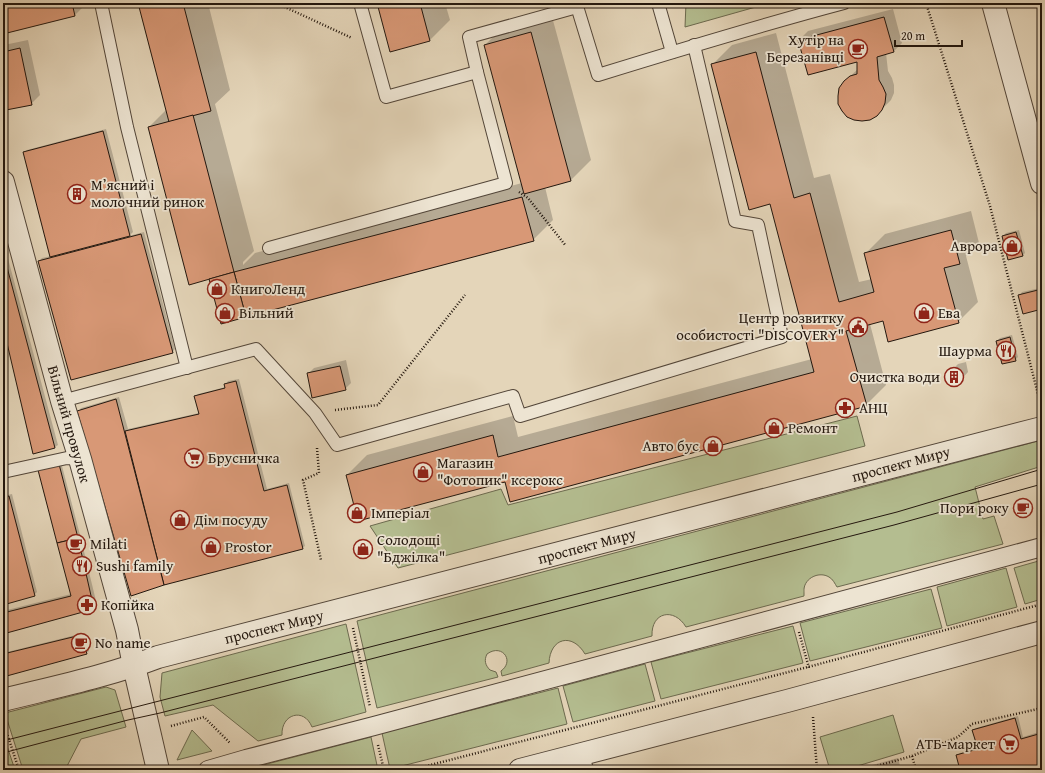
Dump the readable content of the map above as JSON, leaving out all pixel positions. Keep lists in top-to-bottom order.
{
  "streets": {
    "street": ["Вільний провулок", "проспект Миру"]
  },
  "crossings": [
    ["Вільний провулок", "проспект Миру"]
  ],
  "places": {
    "cafe": [
      "Хутір на Березанівці",
      "Пори року",
      "Milati",
      "No name"
    ],
    "building": ["Мʼясний і молочний ринок", "Очистка води"],
    "shop": [
      "Аврора",
      "КнигоЛенд",
      "Вільний",
      "Ева",
      "Ремонт",
      "Авто бус",
      "Магазин \"Фотопик\" ксерокс",
      "Імперіал",
      "Дім посуду",
      "Prostor",
      "Солодощі \"Бджілка\""
    ],
    "public building": ["Центр розвитку особистості \"DISCOVERY\""],
    "restaurant": ["Шаурма", "Sushi family"],
    "pharmacy": ["АНЦ", "Копійка"],
    "supermarket": ["Брусничка", "АТБ-маркет"]
  },
  "scale_bar": "20 m"
}
